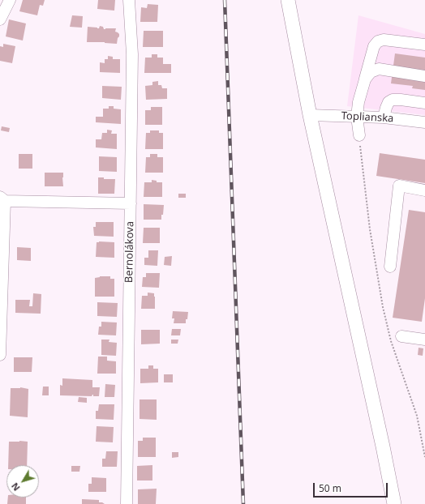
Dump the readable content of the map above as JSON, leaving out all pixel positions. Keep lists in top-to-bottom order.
{
  "streets": {
    "street": ["Toplianska", "Bernolákova"]
  },
  "scale_bar": "50 m",
  "north": "bottom left"
}
